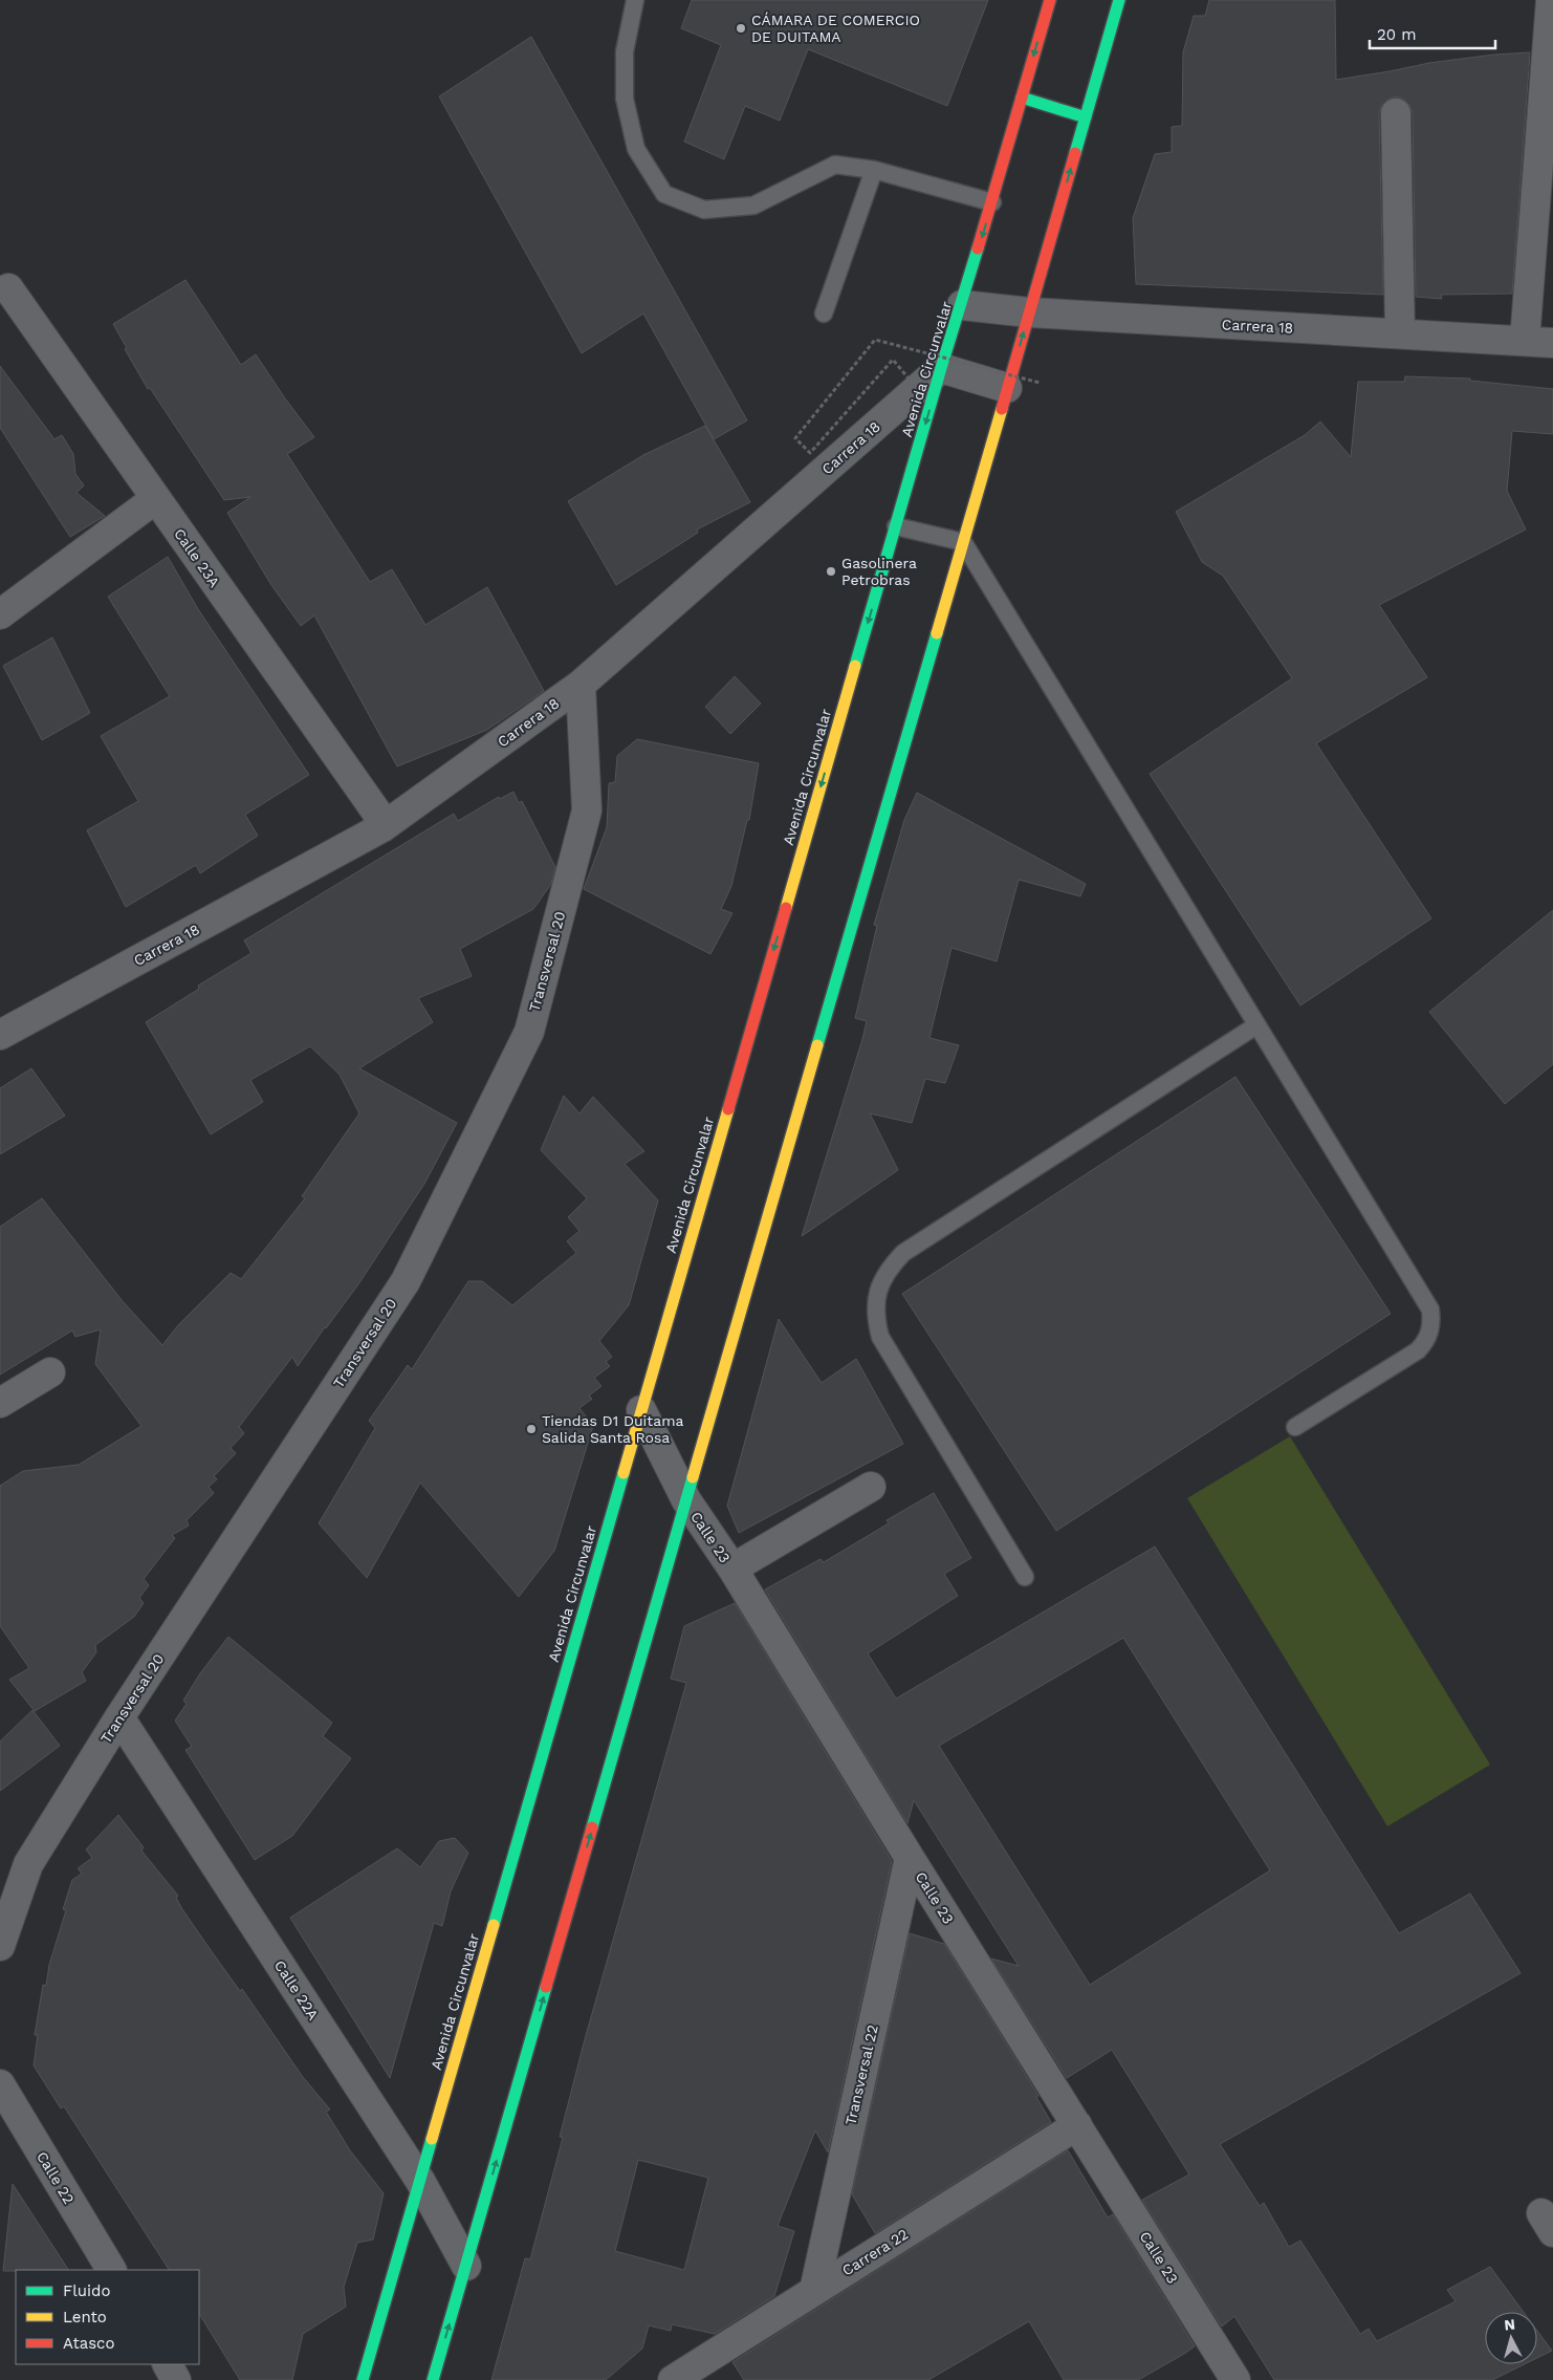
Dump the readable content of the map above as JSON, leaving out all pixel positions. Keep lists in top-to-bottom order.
{
  "streets": {
    "highway": ["Avenida Circunvalar"],
    "street": [
      "Carrera 18",
      "Calle 23A",
      "Transversal 20",
      "Calle 23",
      "Calle 22A",
      "Transversal 22",
      "Calle 22",
      "Carrera 22"
    ]
  },
  "crossings": [
    ["Carrera 18", "Avenida Circunvalar"],
    ["Carrera 18", "Calle 23A"],
    ["Carrera 18", "Transversal 20"],
    ["Avenida Circunvalar", "Calle 23"],
    ["Avenida Circunvalar", "Calle 22A"],
    ["Transversal 20", "Calle 22A"],
    ["Calle 23", "Transversal 22"],
    ["Calle 23", "Carrera 22"],
    ["Transversal 22", "Carrera 22"]
  ],
  "places": ["CÁMARA DE COMERCIO DE DUITAMA", "Gasolinera Petrobras", "Tiendas D1 Duitama Salida Santa Rosa"],
  "legend": ["Fluido", "Lento", "Atasco"],
  "scale_bar": "20 m",
  "north": "top"
}
